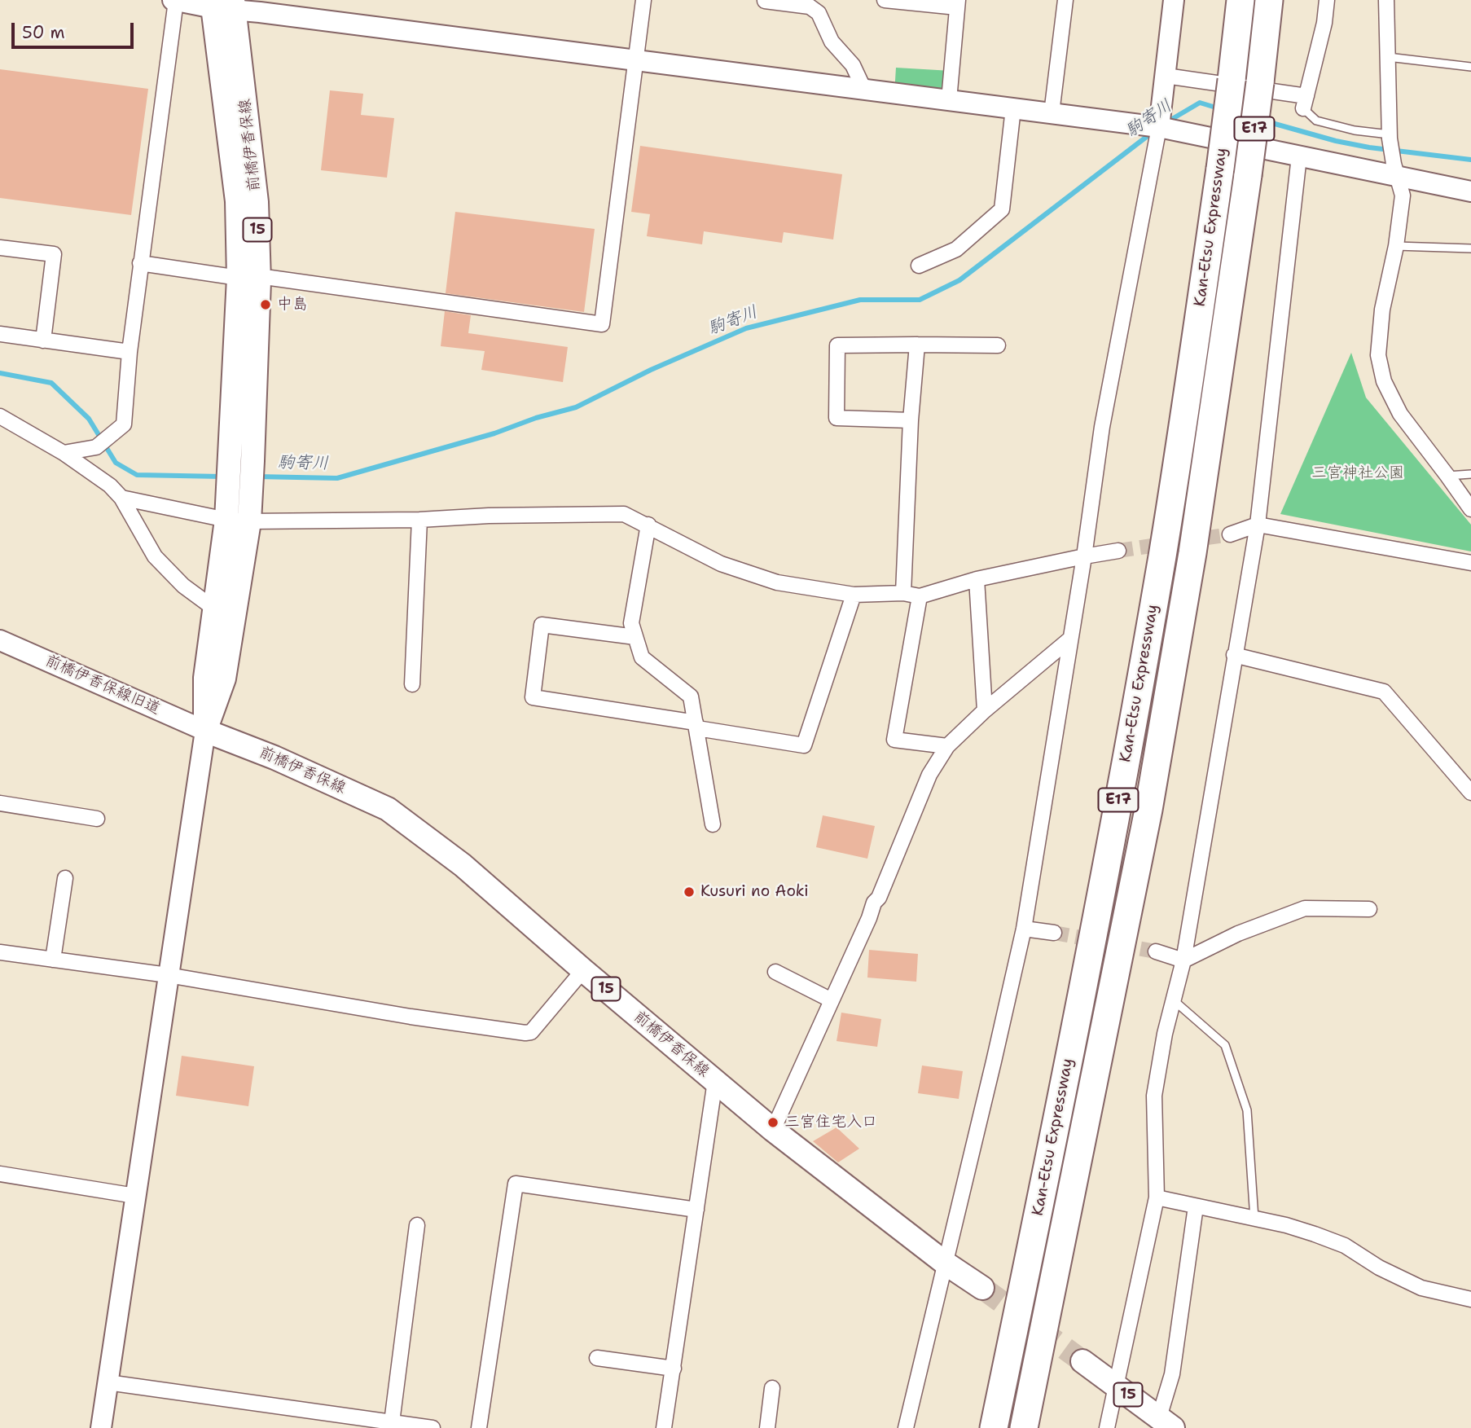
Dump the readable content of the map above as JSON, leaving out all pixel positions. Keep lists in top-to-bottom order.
{
  "streets": {
    "highway": ["E17", "Kan-Etsu Expressway"],
    "main road": ["前橋伊香保線", "15"],
    "street": ["前橋伊香保線旧道"]
  },
  "crossings": [
    ["前橋伊香保線", "前橋伊香保線旧道"]
  ],
  "water": ["駒寄川"],
  "parks": ["三宮神社公園"],
  "places": ["中島", "Kusuri no Aoki", "三宮住宅入口"],
  "scale_bar": "50 m"
}
